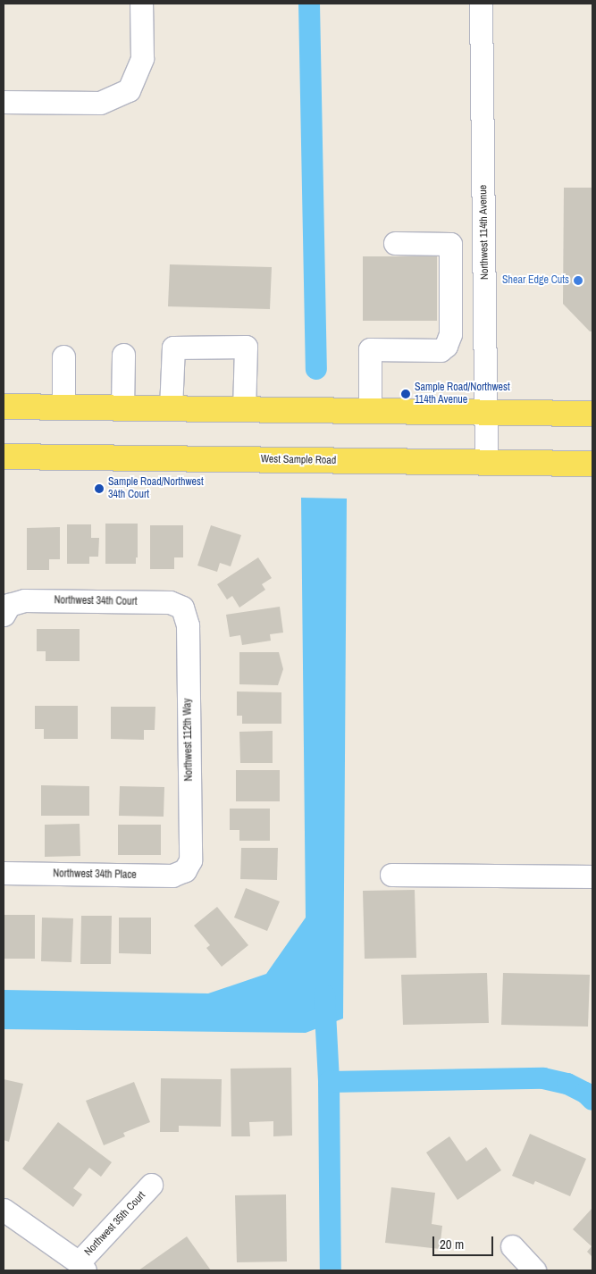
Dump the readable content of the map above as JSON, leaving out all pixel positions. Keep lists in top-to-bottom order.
{
  "streets": {
    "main road": ["West Sample Road"],
    "street": [
      "Northwest 114th Avenue",
      "Northwest 34th Court",
      "Northwest 112th Way",
      "Northwest 34th Place",
      "Northwest 35th Court"
    ]
  },
  "crossings": [
    ["Northwest 114th Avenue", "West Sample Road"],
    ["Northwest 34th Court", "Northwest 112th Way"],
    ["Northwest 112th Way", "Northwest 34th Place"]
  ],
  "places": ["Shear Edge Cuts", "Sample Road/Northwest 114th Avenue", "Sample Road/Northwest 34th Court"],
  "scale_bar": "20 m"
}
